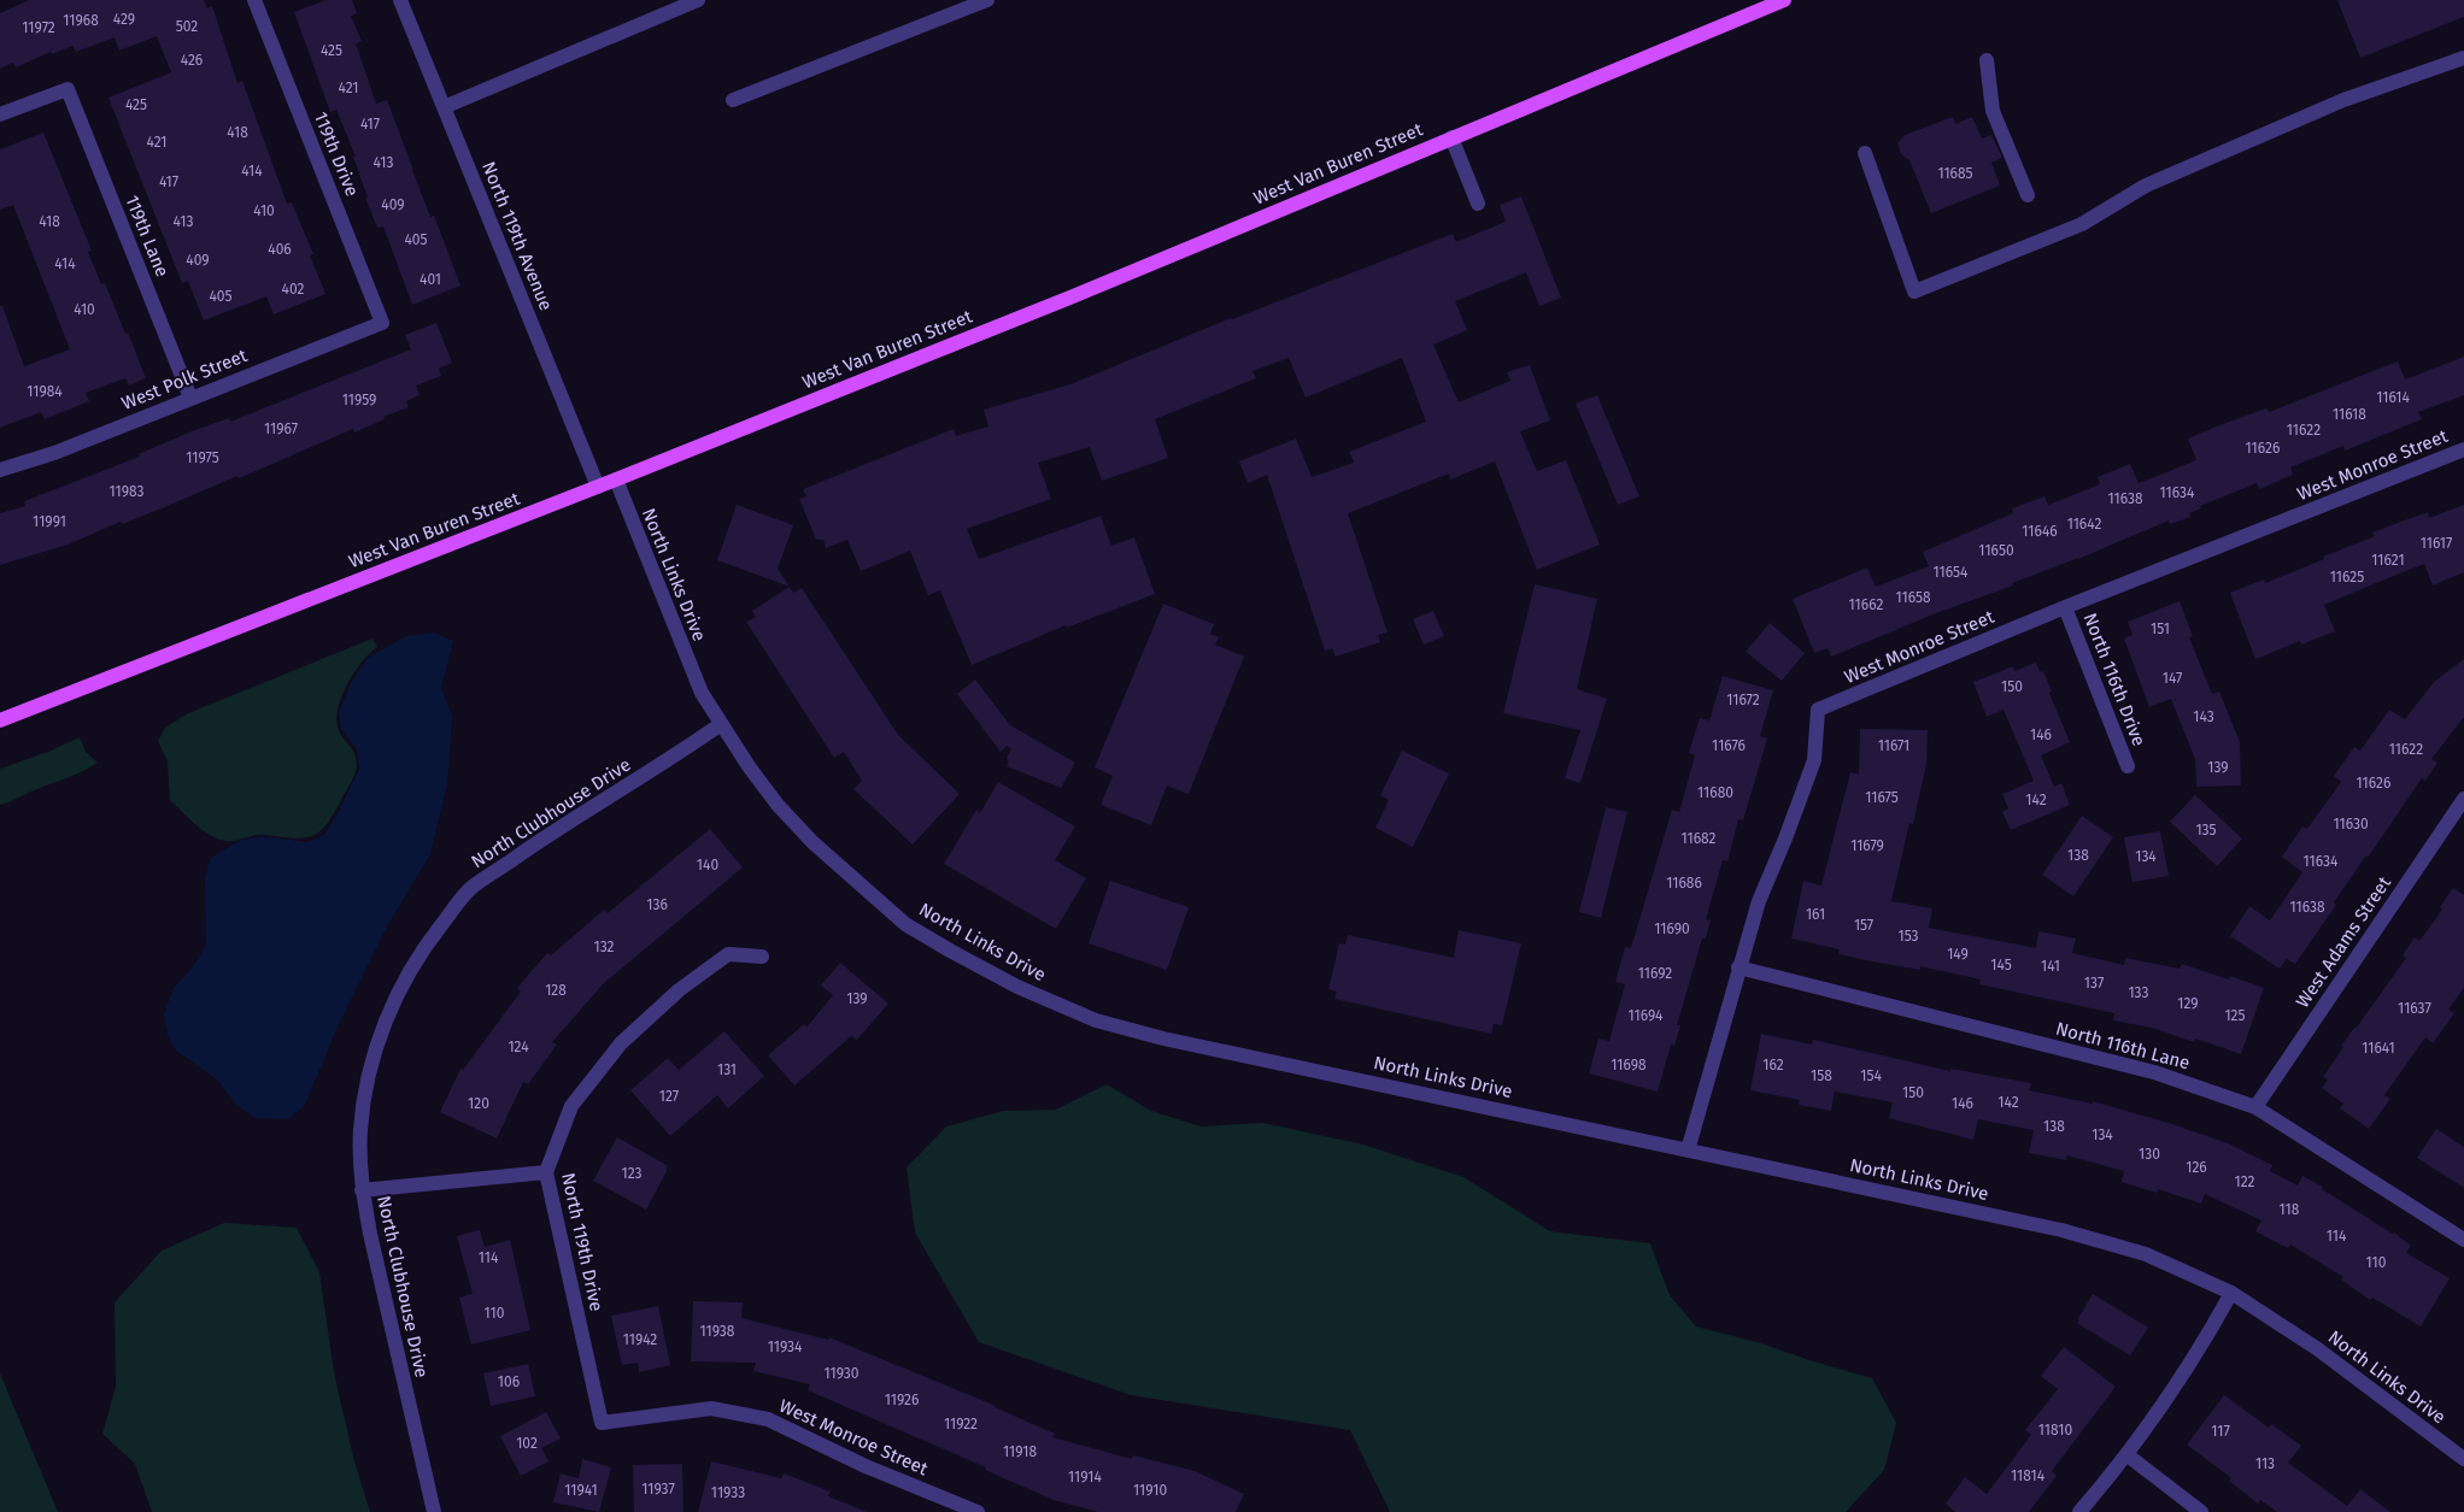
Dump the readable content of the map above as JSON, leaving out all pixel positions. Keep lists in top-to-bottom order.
{
  "streets": {
    "main road": ["West Van Buren Street"],
    "street": [
      "119th Drive",
      "119th Lane",
      "North 119th Avenue",
      "West Polk Street",
      "West Monroe Street",
      "North Links Drive",
      "North 116th Drive",
      "North Clubhouse Drive",
      "West Adams Street",
      "North 116th Lane",
      "North 119th Drive"
    ]
  },
  "crossings": [
    ["119th Drive", "West Polk Street"],
    ["West Van Buren Street", "North 119th Avenue"],
    ["West Van Buren Street", "North Links Drive"],
    ["119th Lane", "West Polk Street"],
    ["West Monroe Street", "North Links Drive"],
    ["West Monroe Street", "North 116th Drive"],
    ["West Monroe Street", "North 116th Lane"],
    ["West Monroe Street", "North 119th Drive"],
    ["North Links Drive", "North Clubhouse Drive"],
    ["West Adams Street", "North 116th Lane"]
  ],
  "house_numbers": [
    "429",
    "11968",
    "502",
    "11972",
    "425",
    "426",
    "421",
    "425",
    "417",
    "418",
    "421",
    "413",
    "414",
    "11685",
    "417",
    "409",
    "410",
    "418",
    "413",
    "405",
    "406",
    "409",
    "414",
    "401",
    "402",
    "405",
    "410",
    "11984",
    "11614",
    "11959",
    "11618",
    "11967",
    "11622",
    "11626",
    "11975",
    "11983",
    "11634",
    "11638",
    "11991",
    "11642",
    "11646",
    "11617",
    "11650",
    "11621",
    "11654",
    "11625",
    "11658",
    "11662",
    "151",
    "147",
    "150",
    "11672",
    "143",
    "146",
    "11676",
    "11671",
    "11622",
    "139",
    "11626",
    "11680",
    "11675",
    "142",
    "11630",
    "135",
    "11682",
    "11679",
    "138",
    "134",
    "11634",
    "140",
    "11686",
    "136",
    "11638",
    "161",
    "157",
    "11690",
    "153",
    "132",
    "149",
    "145",
    "141",
    "11692",
    "137",
    "128",
    "133",
    "139",
    "129",
    "11637",
    "11694",
    "125",
    "124",
    "11641",
    "11698",
    "162",
    "131",
    "158",
    "154",
    "150",
    "127",
    "142",
    "120",
    "146",
    "138",
    "134",
    "130",
    "126",
    "123",
    "122",
    "118",
    "114",
    "114",
    "110",
    "110",
    "11938",
    "11942",
    "11934",
    "11930",
    "106",
    "11926",
    "11922",
    "11810",
    "117",
    "102",
    "11918",
    "113",
    "11814",
    "11914",
    "11937",
    "11941",
    "11910",
    "11933"
  ]
}
